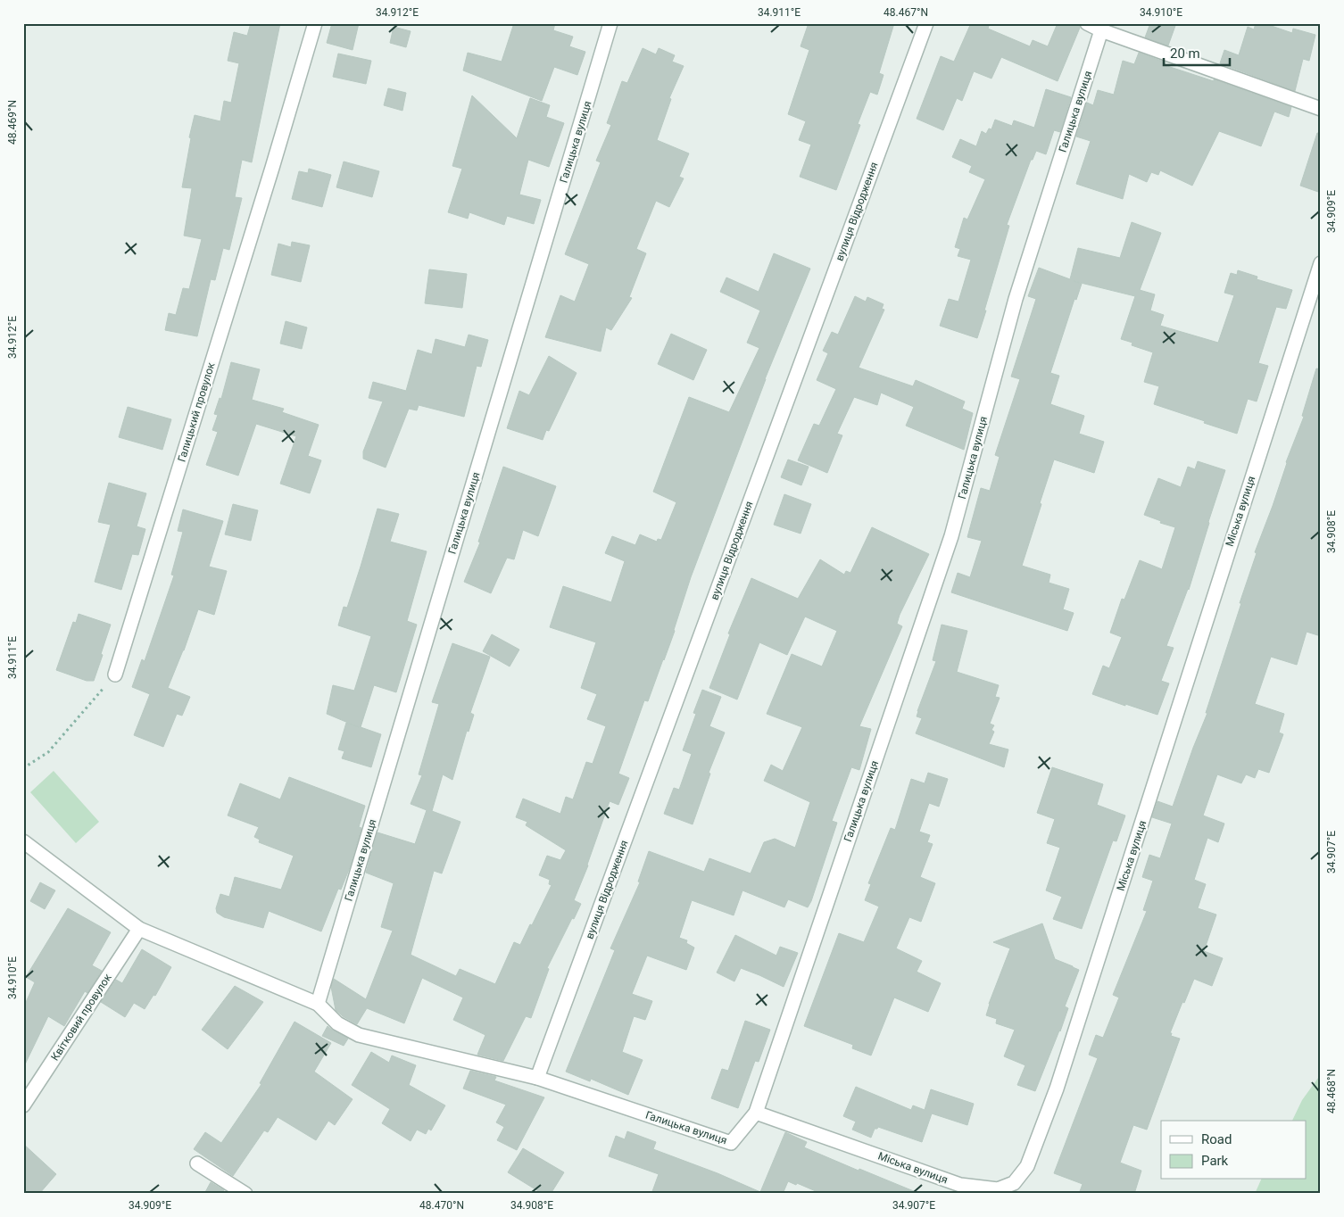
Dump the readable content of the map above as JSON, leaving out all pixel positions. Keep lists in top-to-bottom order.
{
  "streets": {
    "street": [
      "Галицька вулиця",
      "вулиця Відродження",
      "Галицький провулок",
      "Міська вулиця",
      "Квітковий провулок"
    ]
  },
  "crossings": [
    ["Галицька вулиця", "вулиця Відродження"],
    ["Галицька вулиця", "Міська вулиця"],
    ["Галицька вулиця", "Квітковий провулок"]
  ],
  "legend": ["Road", "Park"],
  "scale_bar": "20 m",
  "coordinates": [
    "34.912°E",
    "34.911°E",
    "48.467°N",
    "34.910°E",
    "48.469°N",
    "34.909°E",
    "34.908°E",
    "34.907°E",
    "48.468°N",
    "48.470°N"
  ]
}
